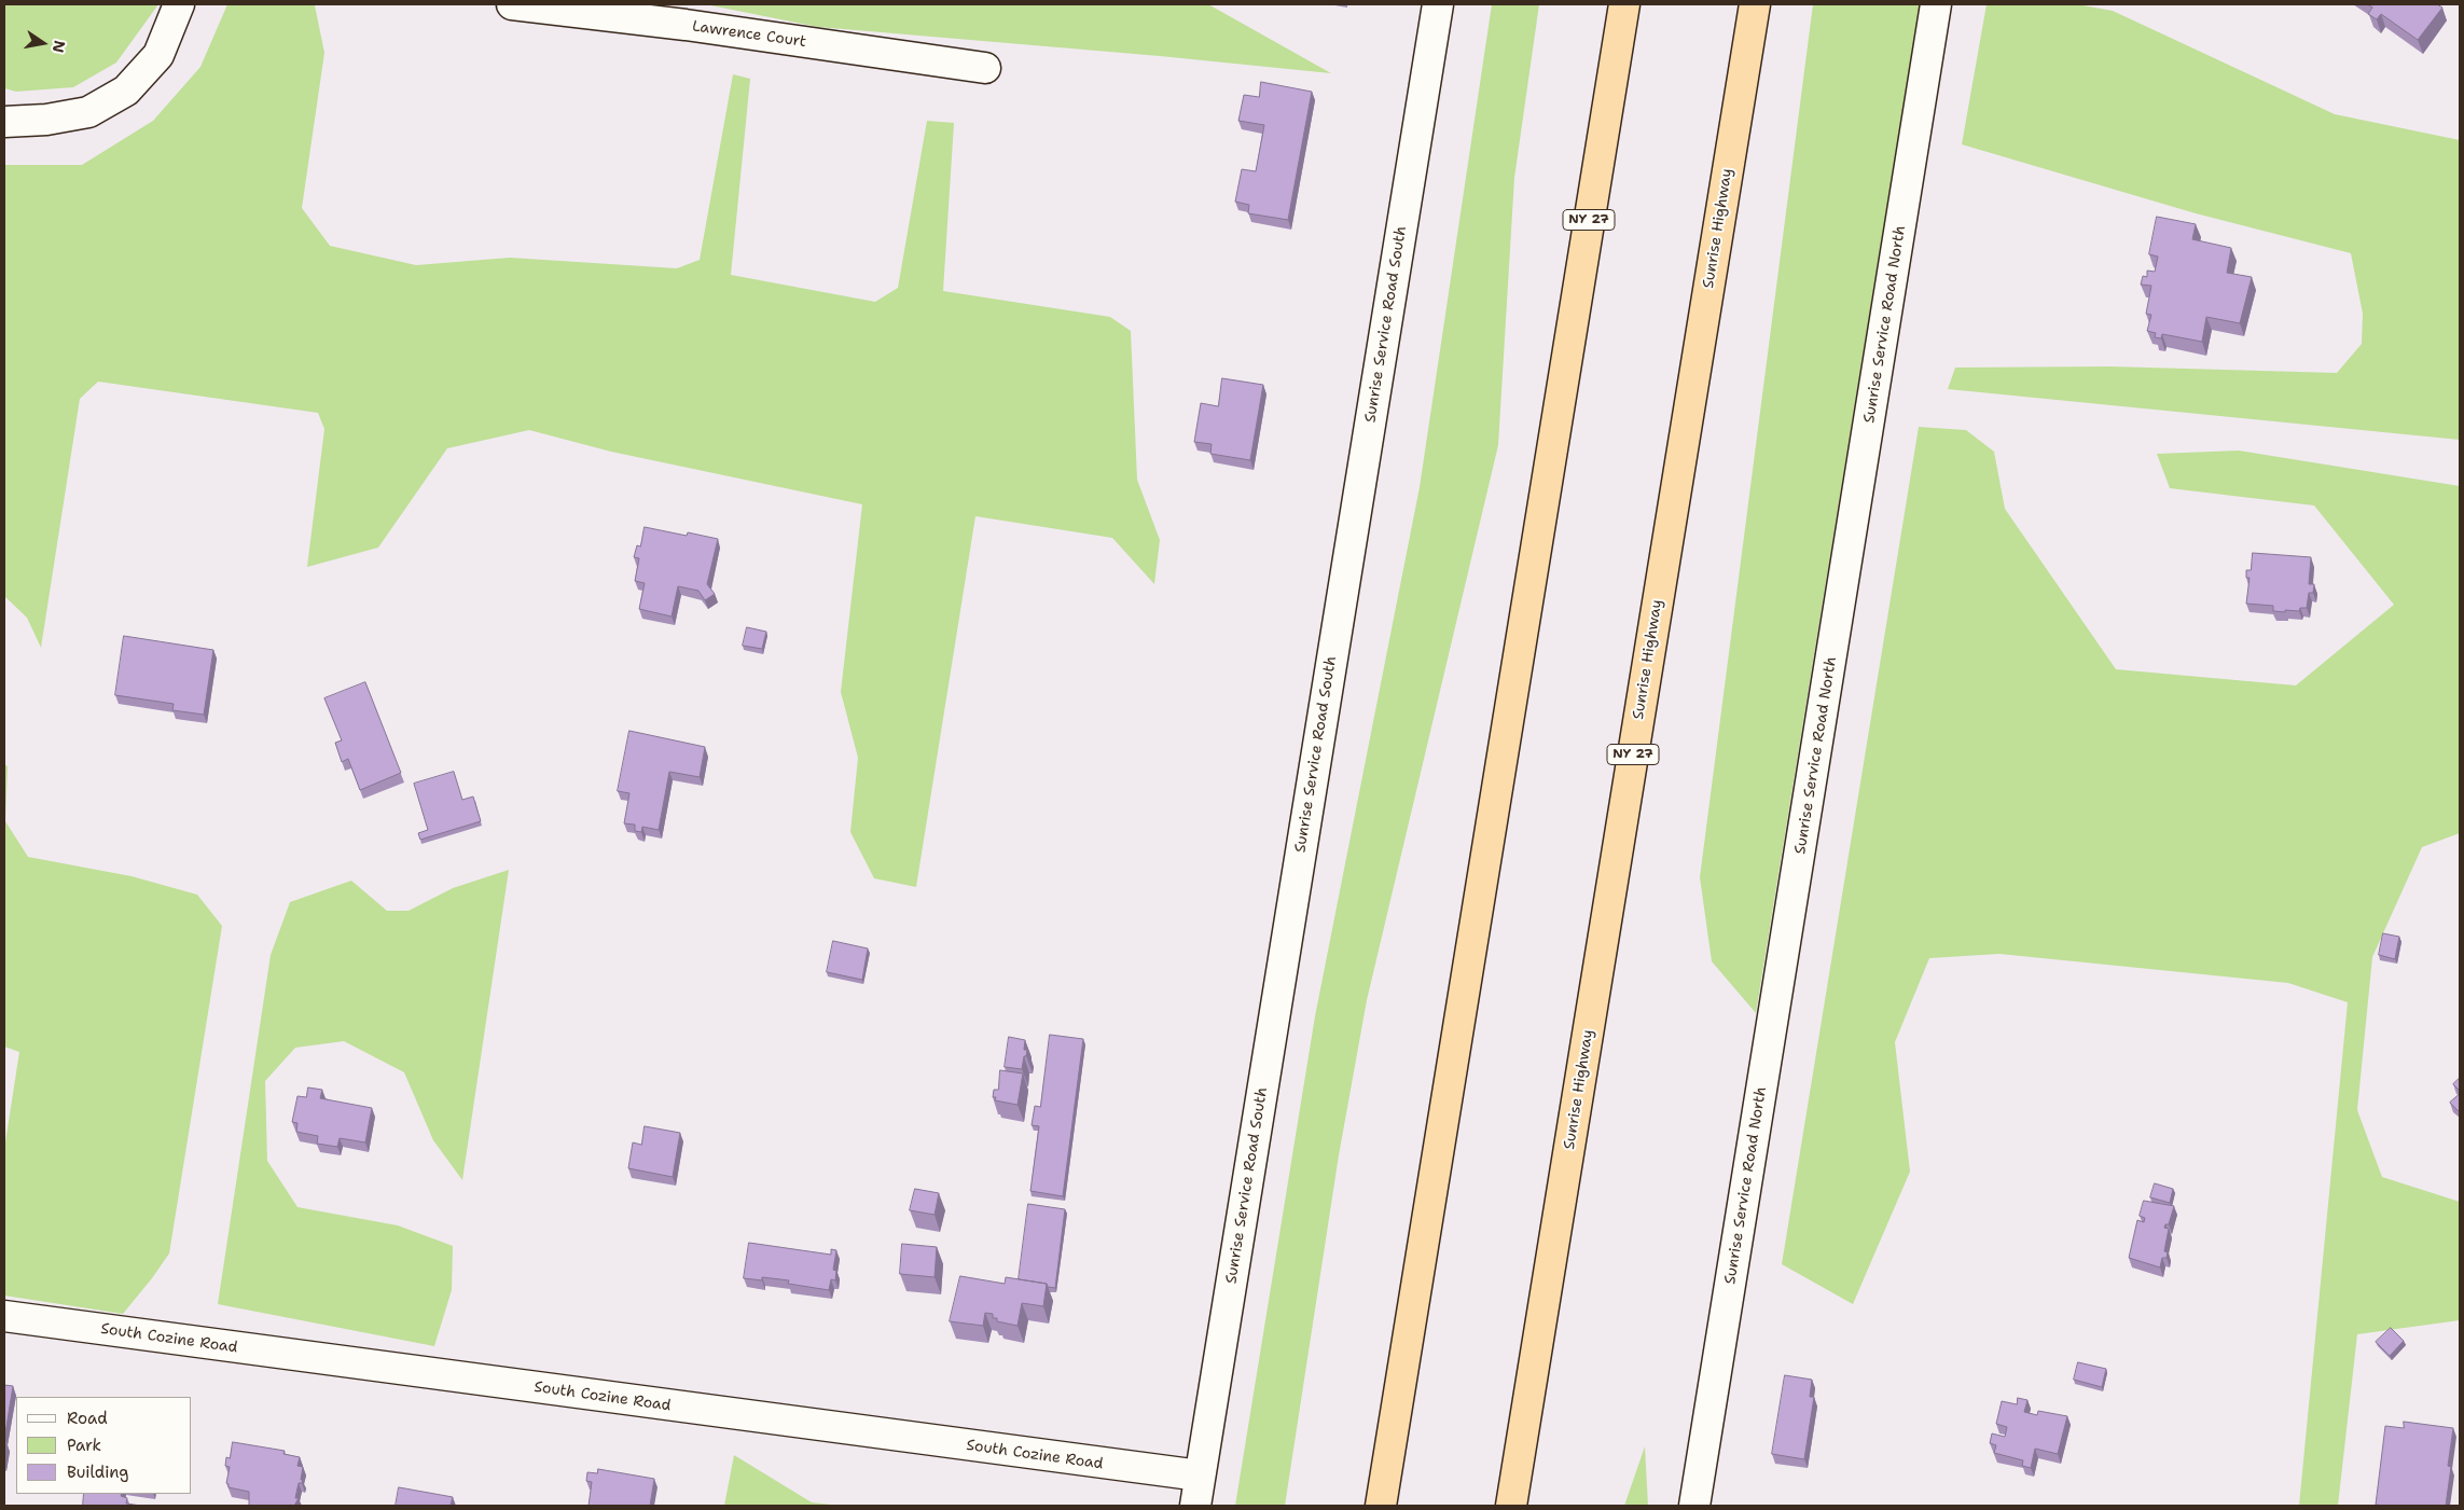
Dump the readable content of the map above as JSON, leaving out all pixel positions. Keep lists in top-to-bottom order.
{
  "streets": {
    "highway": ["NY 27", "Sunrise Highway"],
    "street": [
      "Lawrence Court",
      "Sunrise Service Road South",
      "Sunrise Service Road North",
      "South Cozine Road"
    ]
  },
  "crossings": [
    ["Sunrise Service Road South", "South Cozine Road"]
  ],
  "legend": ["Road", "Park", "Building"],
  "north": "right"
}
